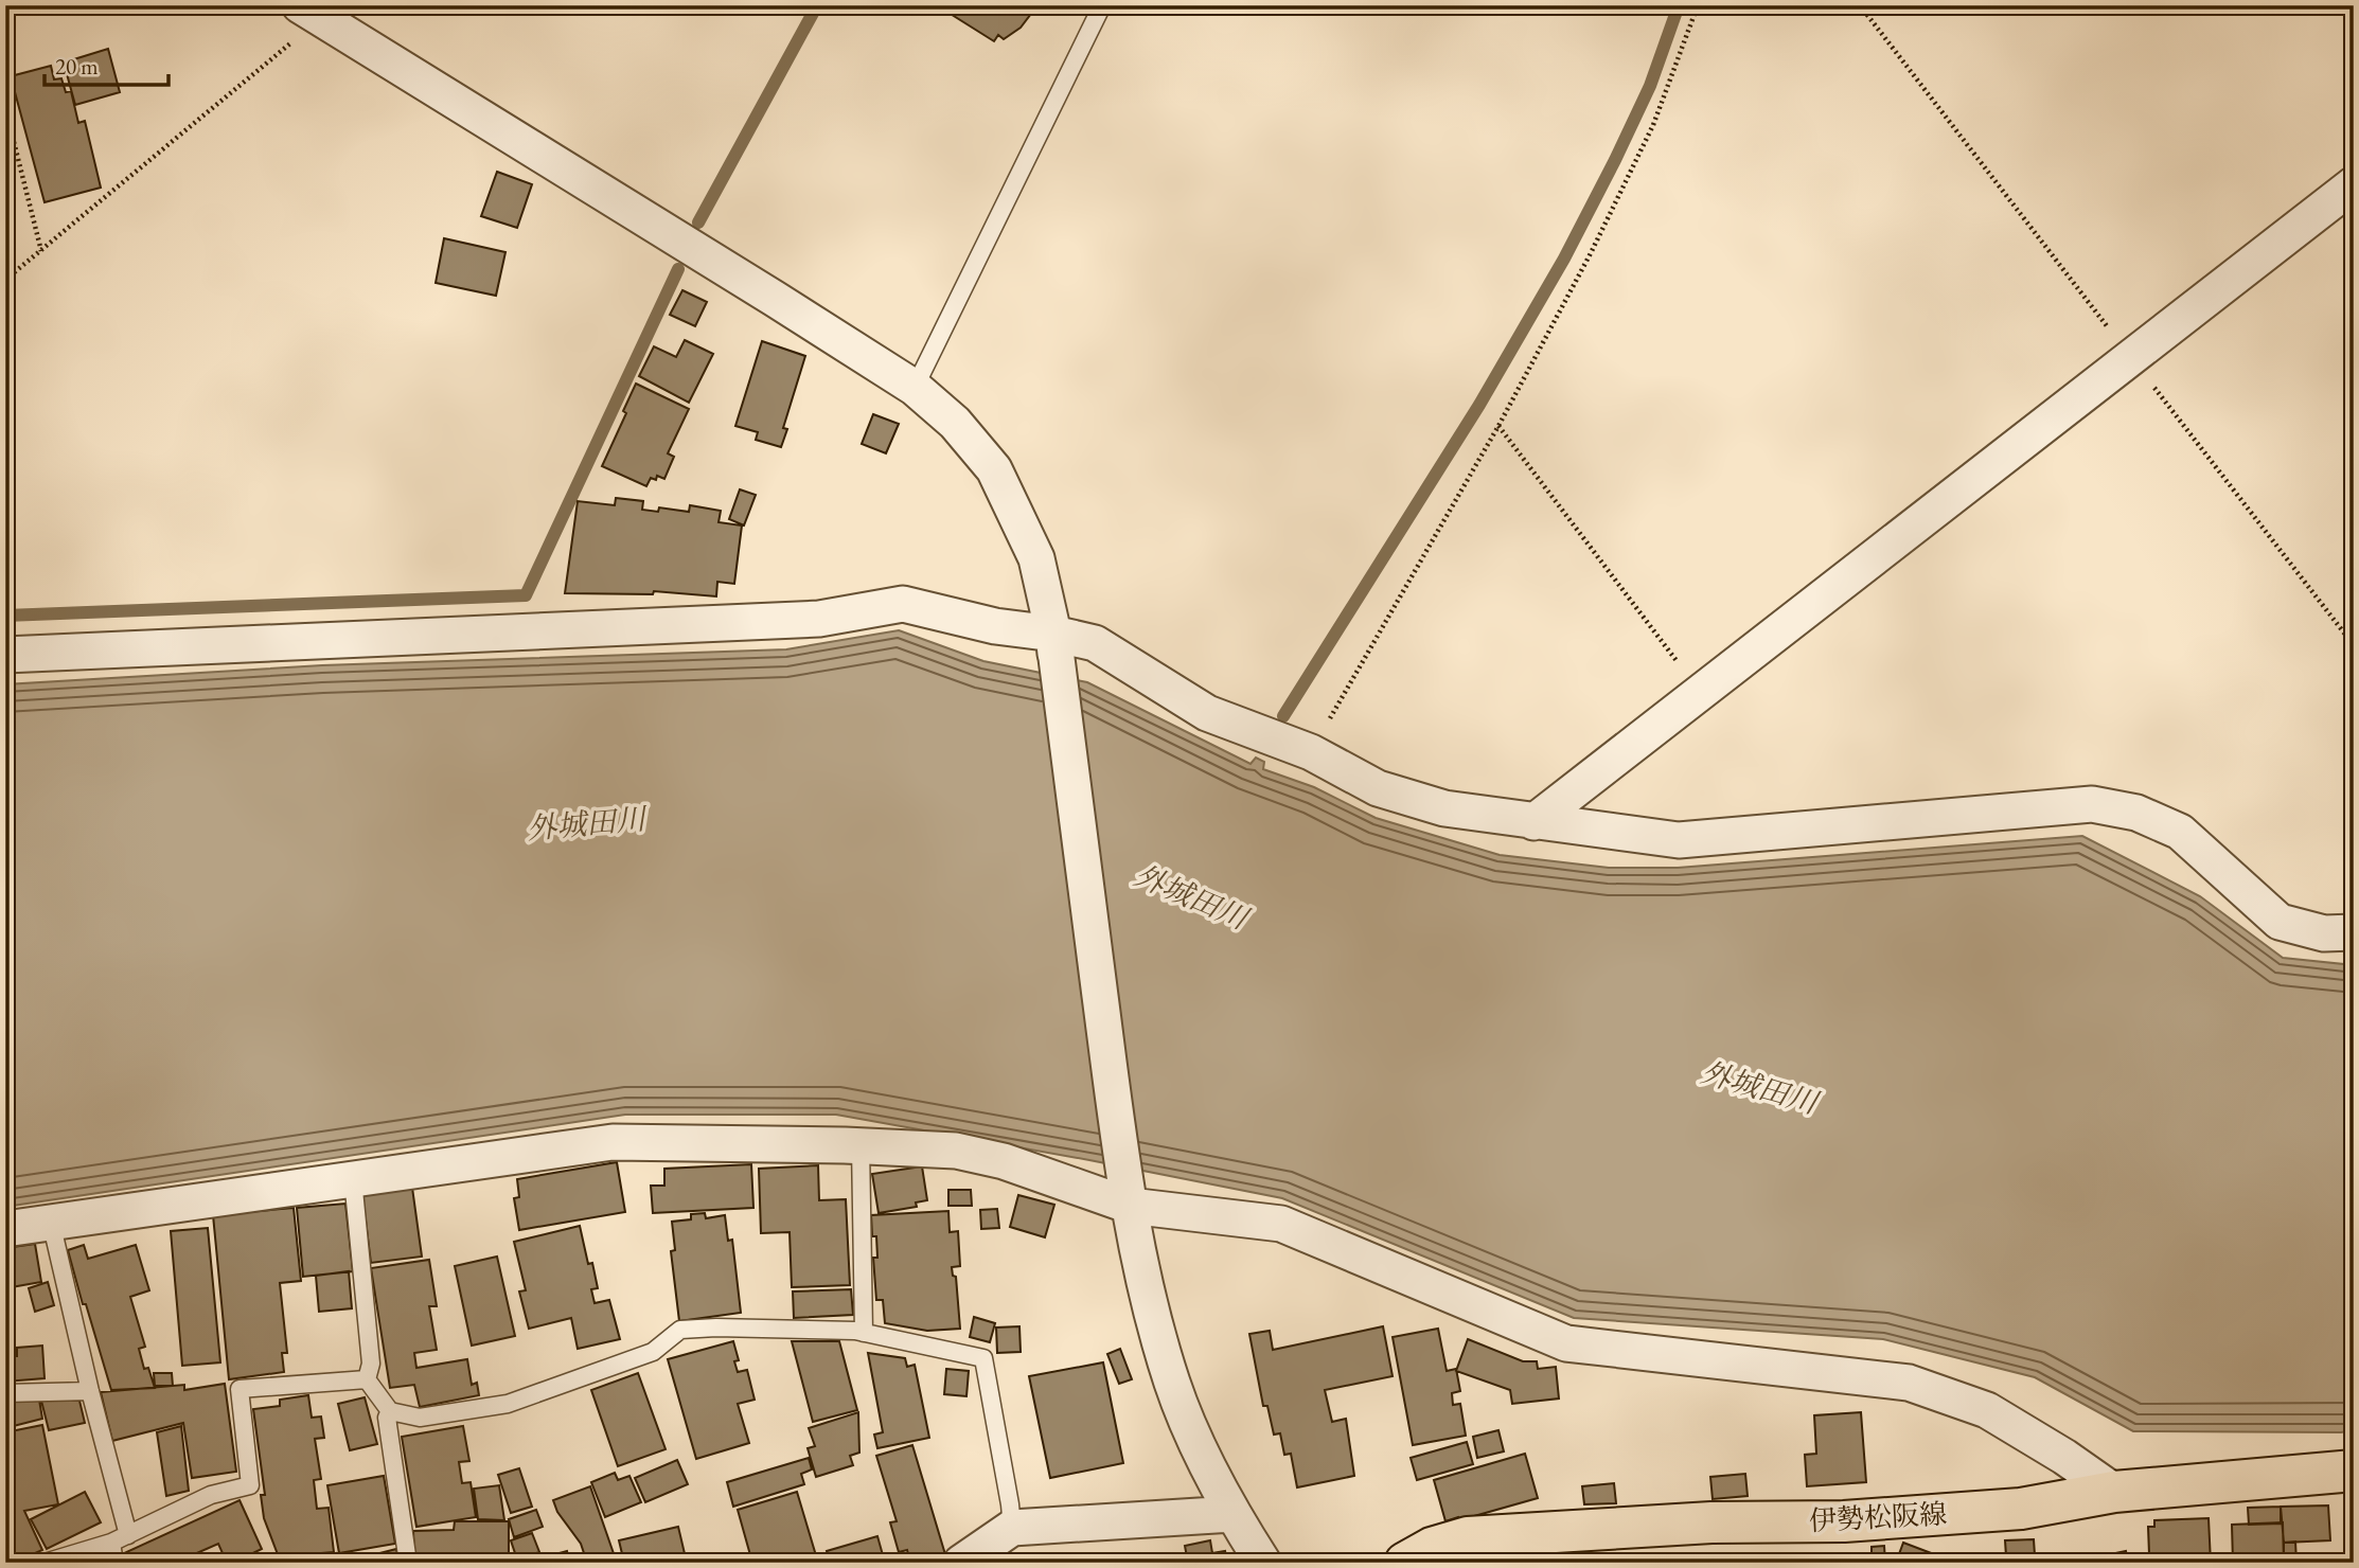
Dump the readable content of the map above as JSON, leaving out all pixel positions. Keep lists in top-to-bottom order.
{
  "streets": {
    "main road": ["伊勢松阪線"]
  },
  "water": ["外城田川"],
  "scale_bar": "20 m"
}
